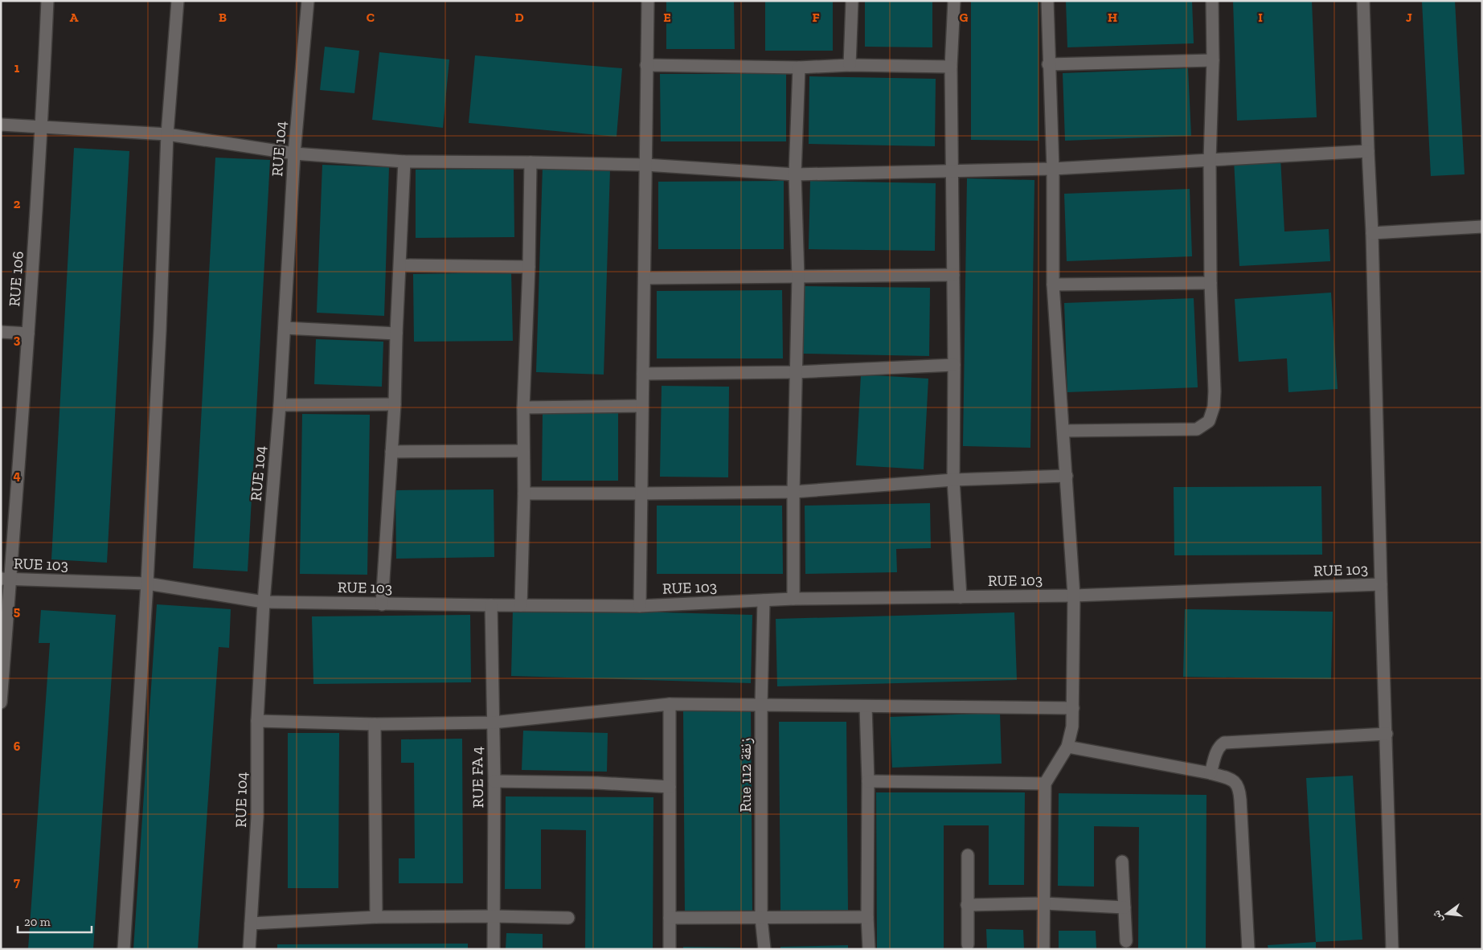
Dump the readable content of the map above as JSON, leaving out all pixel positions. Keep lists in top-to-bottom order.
{
  "streets": {
    "street": [
      "RUE 104",
      "RUE 106",
      "RUE 103",
      "Rue 112 زنقة",
      "RUE FA 4"
    ]
  },
  "crossings": [
    ["RUE 104", "RUE 103"],
    ["RUE 106", "RUE 103"],
    ["RUE 103", "Rue 112 زنقة"],
    ["RUE 103", "RUE FA 4"]
  ],
  "scale_bar": "20 m",
  "north": "left",
  "grid": {
    "columns": [
      "A",
      "B",
      "C",
      "D",
      "E",
      "F",
      "G",
      "H",
      "I",
      "J"
    ],
    "rows": [
      "1",
      "2",
      "3",
      "4",
      "5",
      "6",
      "7"
    ]
  }
}
